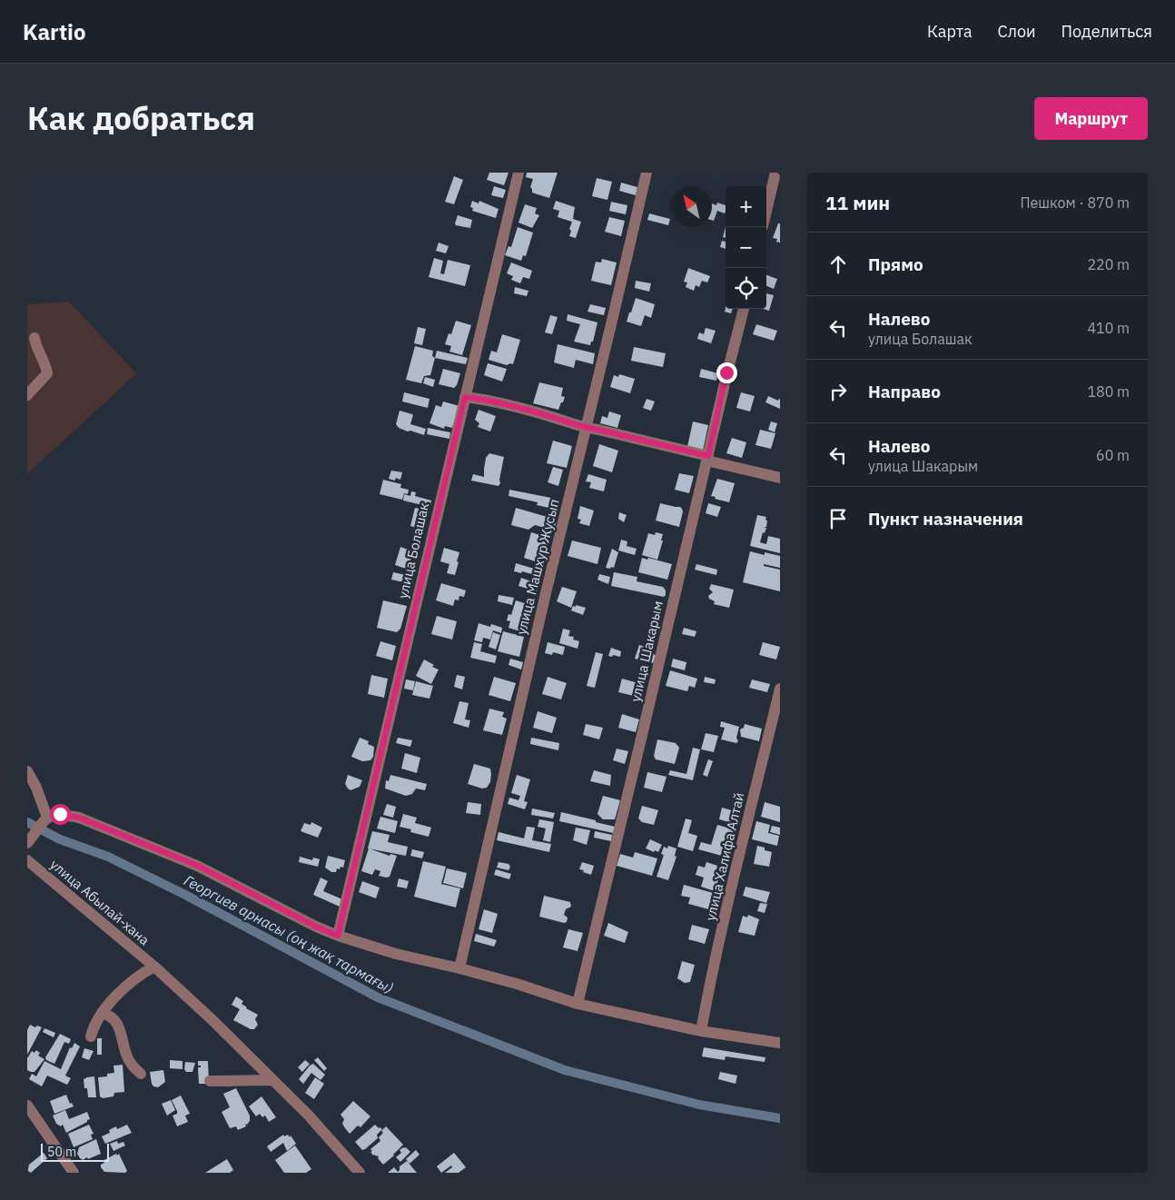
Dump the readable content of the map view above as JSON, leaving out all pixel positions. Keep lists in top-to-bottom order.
{
  "streets": {
    "street": [
      "улица Болашак",
      "улица Машхур Жусып",
      "улица Шакарым",
      "улица Халифа Алтай",
      "улица Абылай-хана"
    ]
  },
  "water": ["Георгиев арнасы (оң жақ тармағы)"],
  "scale_bar": "50 m",
  "north": "top left",
  "page": {
    "header": "Kartio",
    "nav": ["Карта", "Слои", "Поделиться"],
    "title": "Как добраться",
    "buttons": "Маршрут",
    "heading": ["11 мин", "Пешком · 870 m"],
    "map_buttons": ["+", "−"],
    "list": [
      ["Прямо", "220 m"],
      ["Налево", "улица Болашак", "410 m"],
      ["Направо", "180 m"],
      ["Налево", "улица Шакарым", "60 m"],
      "Пункт назначения"
    ],
    "scale": "50 m"
  }
}
